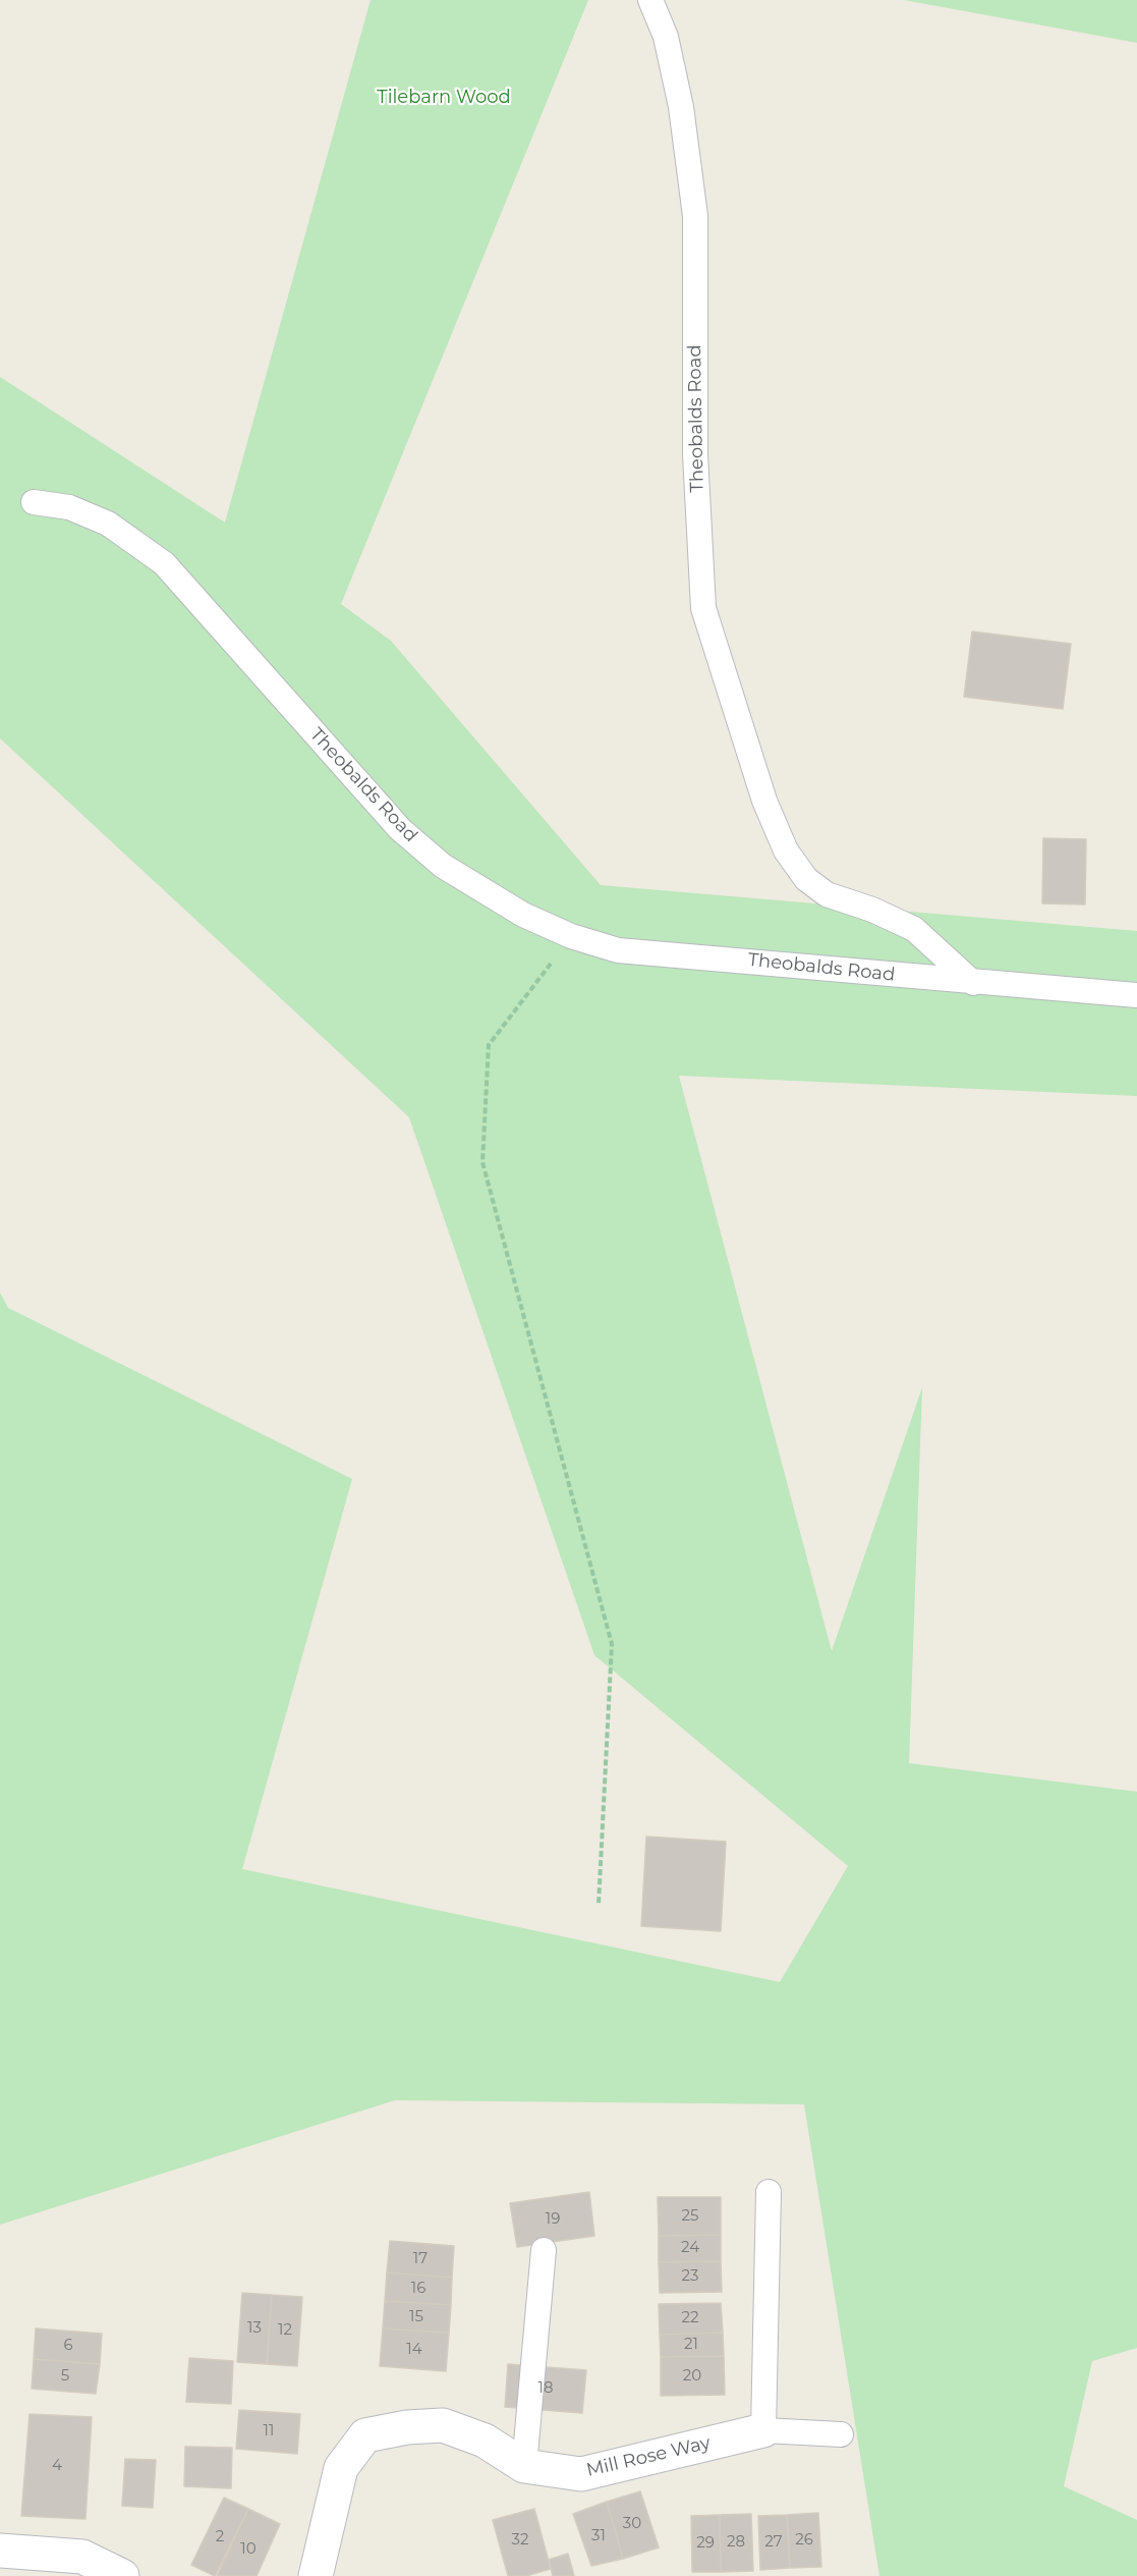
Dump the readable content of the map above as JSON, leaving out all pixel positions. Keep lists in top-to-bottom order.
{
  "streets": {
    "street": ["Mill Rose Way"],
    "lane": ["Theobalds Road"]
  },
  "parks": ["Tilebarn Wood"],
  "house_numbers": [
    "25",
    "19",
    "24",
    "17",
    "23",
    "16",
    "15",
    "22",
    "13",
    "12",
    "21",
    "6",
    "14",
    "5",
    "20",
    "18",
    "11",
    "4",
    "30",
    "31",
    "2",
    "32",
    "26",
    "28",
    "27",
    "29",
    "10"
  ]
}
